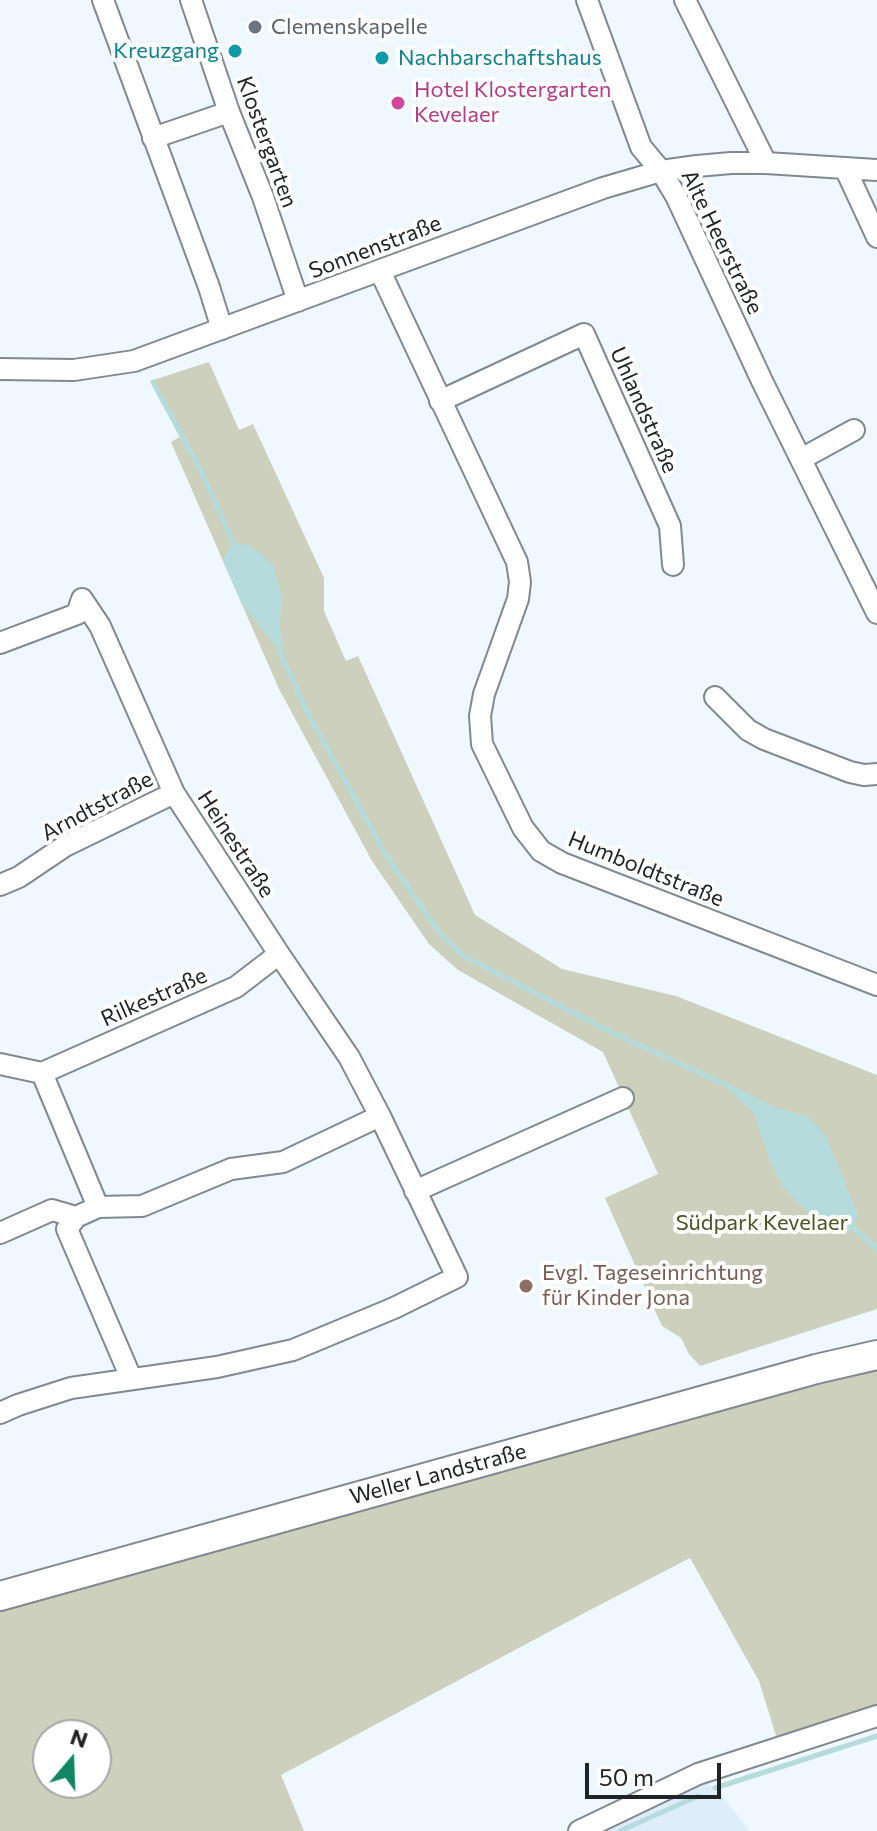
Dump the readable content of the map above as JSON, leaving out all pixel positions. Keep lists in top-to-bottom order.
{
  "streets": {
    "main road": ["Weller Landstraße"],
    "street": [
      "Klostergarten",
      "Alte Heerstraße",
      "Sonnenstraße",
      "Uhlandstraße",
      "Arndtstraße",
      "Heinestraße",
      "Humboldtstraße",
      "Rilkestraße"
    ]
  },
  "crossings": [
    ["Klostergarten", "Sonnenstraße"],
    ["Alte Heerstraße", "Sonnenstraße"],
    ["Sonnenstraße", "Humboldtstraße"],
    ["Uhlandstraße", "Humboldtstraße"],
    ["Arndtstraße", "Heinestraße"],
    ["Heinestraße", "Rilkestraße"]
  ],
  "parks": ["Südpark Kevelaer"],
  "places": [
    "Clemenskapelle",
    "Kreuzgang",
    "Nachbarschaftshaus",
    "Hotel Klostergarten Kevelaer",
    "Evgl. Tageseinrichtung für Kinder Jona"
  ],
  "scale_bar": "50 m",
  "north": "top"
}
